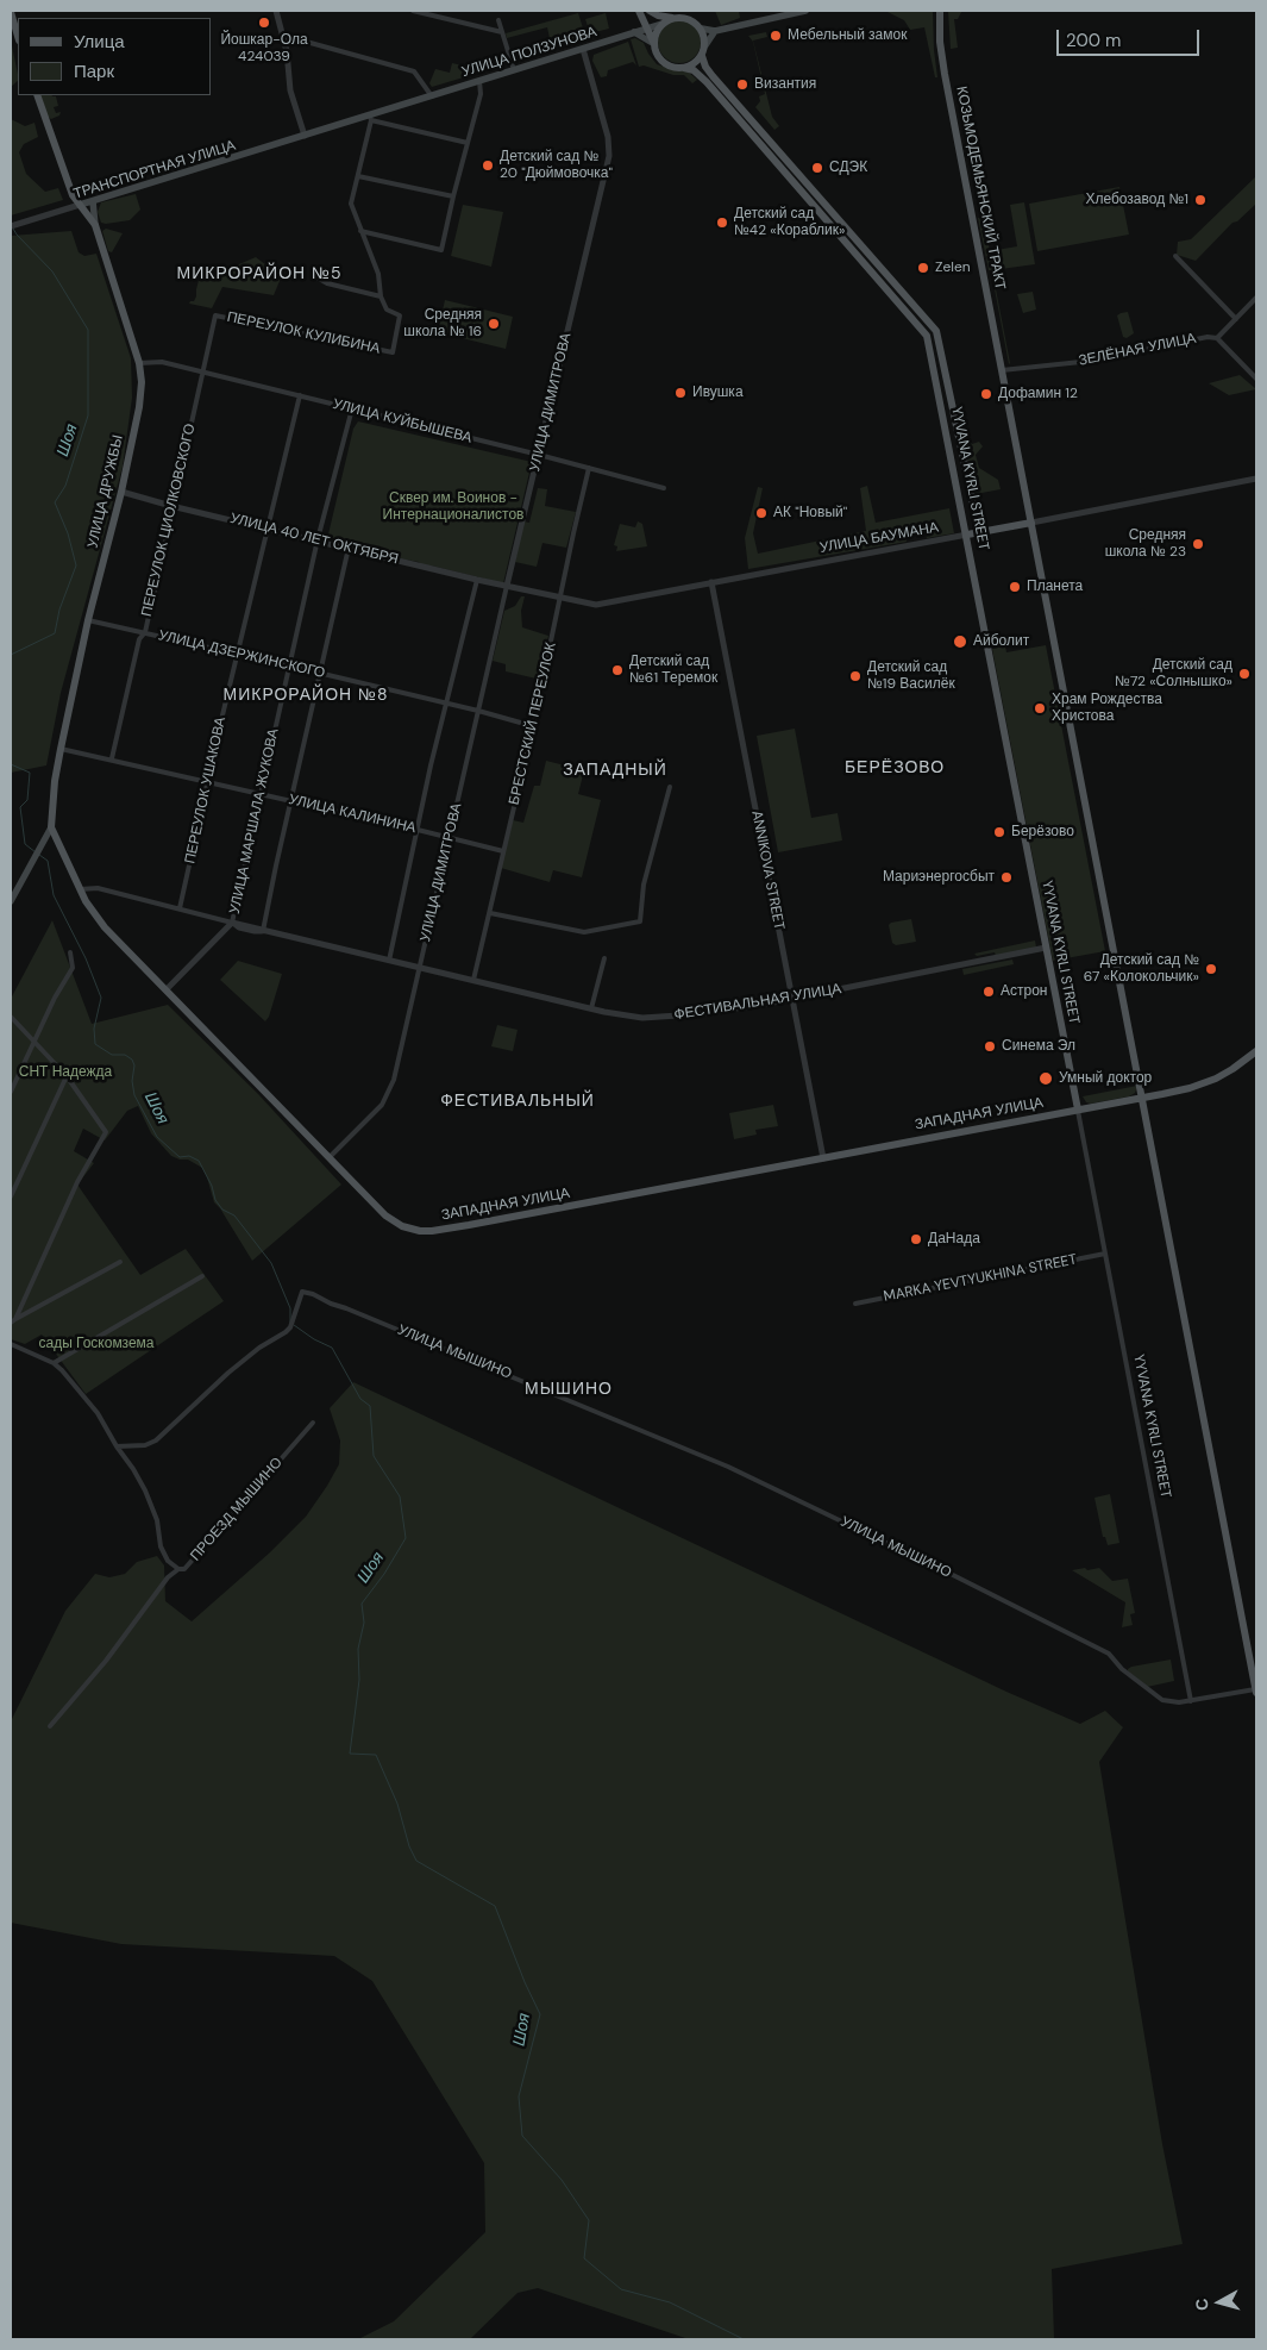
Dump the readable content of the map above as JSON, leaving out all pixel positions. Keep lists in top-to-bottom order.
{
  "streets": {
    "main road": [
      "УЛИЦА ПОЛЗУНОВА",
      "ТРАНСПОРТНАЯ УЛИЦА",
      "КОЗЬМОДЕМЬЯНСКИЙ ТРАКТ",
      "YYVANA KYRLI STREET",
      "УЛИЦА ДРУЖБЫ",
      "УЛИЦА БАУМАНА",
      "ЗАПАДНАЯ УЛИЦА"
    ],
    "street": [
      "ПЕРЕУЛОК КУЛИБИНА",
      "ЗЕЛЁНАЯ УЛИЦА",
      "УЛИЦА ДИМИТРОВА",
      "УЛИЦА КУЙБЫШЕВА",
      "ПЕРЕУЛОК ЦИОЛКОВСКОГО",
      "УЛИЦА 40 ЛЕТ ОКТЯБРЯ",
      "УЛИЦА ДЗЕРЖИНСКОГО",
      "БРЕСТСКИЙ ПЕРЕУЛОК",
      "ПЕРЕУЛОК УШАКОВА",
      "УЛИЦА КАЛИНИНА",
      "УЛИЦА МАРШАЛА ЖУКОВА",
      "ANNIKOVA STREET",
      "ФЕСТИВАЛЬНАЯ УЛИЦА",
      "MARKA YEVTYUKHINA STREET",
      "УЛИЦА МЫШИНО",
      "ПРОЕЗД МЫШИНО"
    ]
  },
  "crossings": [
    ["УЛИЦА ПОЛЗУНОВА", "ТРАНСПОРТНАЯ УЛИЦА"],
    ["УЛИЦА ПОЛЗУНОВА", "УЛИЦА ДИМИТРОВА"],
    ["УЛИЦА ПОЛЗУНОВА", "YYVANA KYRLI STREET"],
    ["ТРАНСПОРТНАЯ УЛИЦА", "УЛИЦА ДРУЖБЫ"],
    ["КОЗЬМОДЕМЬЯНСКИЙ ТРАКТ", "ЗЕЛЁНАЯ УЛИЦА"],
    ["ПЕРЕУЛОК КУЛИБИНА", "ПЕРЕУЛОК ЦИОЛКОВСКОГО"],
    ["УЛИЦА ДИМИТРОВА", "УЛИЦА КУЙБЫШЕВА"],
    ["УЛИЦА ДИМИТРОВА", "УЛИЦА БАУМАНА"],
    ["УЛИЦА ДИМИТРОВА", "УЛИЦА 40 ЛЕТ ОКТЯБРЯ"],
    ["УЛИЦА ДИМИТРОВА", "УЛИЦА ДЗЕРЖИНСКОГО"],
    ["УЛИЦА ДИМИТРОВА", "УЛИЦА КАЛИНИНА"],
    ["УЛИЦА ДИМИТРОВА", "ФЕСТИВАЛЬНАЯ УЛИЦА"],
    ["УЛИЦА ДИМИТРОВА", "ЗАПАДНАЯ УЛИЦА"],
    ["УЛИЦА КУЙБЫШЕВА", "УЛИЦА ДРУЖБЫ"],
    ["УЛИЦА КУЙБЫШЕВА", "ПЕРЕУЛОК ЦИОЛКОВСКОГО"],
    ["УЛИЦА КУЙБЫШЕВА", "БРЕСТСКИЙ ПЕРЕУЛОК"],
    ["УЛИЦА КУЙБЫШЕВА", "ПЕРЕУЛОК УШАКОВА"],
    ["УЛИЦА КУЙБЫШЕВА", "УЛИЦА МАРШАЛА ЖУКОВА"],
    ["YYVANA KYRLI STREET", "УЛИЦА БАУМАНА"],
    ["YYVANA KYRLI STREET", "ФЕСТИВАЛЬНАЯ УЛИЦА"],
    ["YYVANA KYRLI STREET", "ЗАПАДНАЯ УЛИЦА"],
    ["YYVANA KYRLI STREET", "MARKA YEVTYUKHINA STREET"],
    ["YYVANA KYRLI STREET", "УЛИЦА МЫШИНО"],
    ["УЛИЦА ДРУЖБЫ", "УЛИЦА 40 ЛЕТ ОКТЯБРЯ"],
    ["УЛИЦА ДРУЖБЫ", "УЛИЦА ДЗЕРЖИНСКОГО"],
    ["УЛИЦА ДРУЖБЫ", "УЛИЦА КАЛИНИНА"],
    ["УЛИЦА ДРУЖБЫ", "ЗАПАДНАЯ УЛИЦА"],
    ["ПЕРЕУЛОК ЦИОЛКОВСКОГО", "УЛИЦА 40 ЛЕТ ОКТЯБРЯ"],
    ["ПЕРЕУЛОК ЦИОЛКОВСКОГО", "УЛИЦА ДЗЕРЖИНСКОГО"],
    ["ПЕРЕУЛОК ЦИОЛКОВСКОГО", "УЛИЦА КАЛИНИНА"],
    ["УЛИЦА БАУМАНА", "УЛИЦА 40 ЛЕТ ОКТЯБРЯ"],
    ["УЛИЦА БАУМАНА", "БРЕСТСКИЙ ПЕРЕУЛОК"],
    ["УЛИЦА БАУМАНА", "ANNIKOVA STREET"],
    ["УЛИЦА 40 ЛЕТ ОКТЯБРЯ", "ПЕРЕУЛОК УШАКОВА"],
    ["УЛИЦА 40 ЛЕТ ОКТЯБРЯ", "УЛИЦА МАРШАЛА ЖУКОВА"],
    ["УЛИЦА ДЗЕРЖИНСКОГО", "БРЕСТСКИЙ ПЕРЕУЛОК"],
    ["УЛИЦА ДЗЕРЖИНСКОГО", "ПЕРЕУЛОК УШАКОВА"],
    ["УЛИЦА ДЗЕРЖИНСКОГО", "УЛИЦА МАРШАЛА ЖУКОВА"],
    ["БРЕСТСКИЙ ПЕРЕУЛОК", "УЛИЦА КАЛИНИНА"],
    ["БРЕСТСКИЙ ПЕРЕУЛОК", "ФЕСТИВАЛЬНАЯ УЛИЦА"],
    ["ПЕРЕУЛОК УШАКОВА", "УЛИЦА КАЛИНИНА"],
    ["ПЕРЕУЛОК УШАКОВА", "ФЕСТИВАЛЬНАЯ УЛИЦА"],
    ["УЛИЦА КАЛИНИНА", "УЛИЦА МАРШАЛА ЖУКОВА"],
    ["УЛИЦА МАРШАЛА ЖУКОВА", "ФЕСТИВАЛЬНАЯ УЛИЦА"],
    ["ANNIKOVA STREET", "ФЕСТИВАЛЬНАЯ УЛИЦА"],
    ["ANNIKOVA STREET", "ЗАПАДНАЯ УЛИЦА"],
    ["ФЕСТИВАЛЬНАЯ УЛИЦА", "ЗАПАДНАЯ УЛИЦА"],
    ["УЛИЦА МЫШИНО", "ПРОЕЗД МЫШИНО"]
  ],
  "districts": [
    "МИКРОРАЙОН №5",
    "МИКРОРАЙОН №8",
    "БЕРЁЗОВО",
    "ЗАПАДНЫЙ",
    "ФЕСТИВАЛЬНЫЙ",
    "МЫШИНО"
  ],
  "water": ["Шоя"],
  "parks": ["Сквер им. Воинов - Интернационалистов", "СНТ Надежда", "сады Госкомзема"],
  "places": [
    "Йошкар-Ола 424039",
    "Мебельный замок",
    "Византия",
    "Детский сад № 20 \"Дюймовочка\"",
    "СДЭК",
    "Хлебозавод №1",
    "Детский сад №42 «Кораблик»",
    "Zelen",
    "Средняя школа № 16",
    "Ивушка",
    "Дофамин 12",
    "АК \"Новый\"",
    "Средняя школа № 23",
    "Планета",
    "Айболит",
    "Детский сад №61 Теремок",
    "Детский сад №72 «Солнышко»",
    "Детский сад №19 Василёк",
    "Храм Рождества Христова",
    "Берёзово",
    "Мариэнергосбыт",
    "Детский сад № 67 «Колокольчик»",
    "Астрон",
    "Синема Эл",
    "Умный доктор",
    "ДаНада"
  ],
  "legend": ["Улица", "Парк"],
  "scale_bar": "200 m",
  "north": "left"
}
